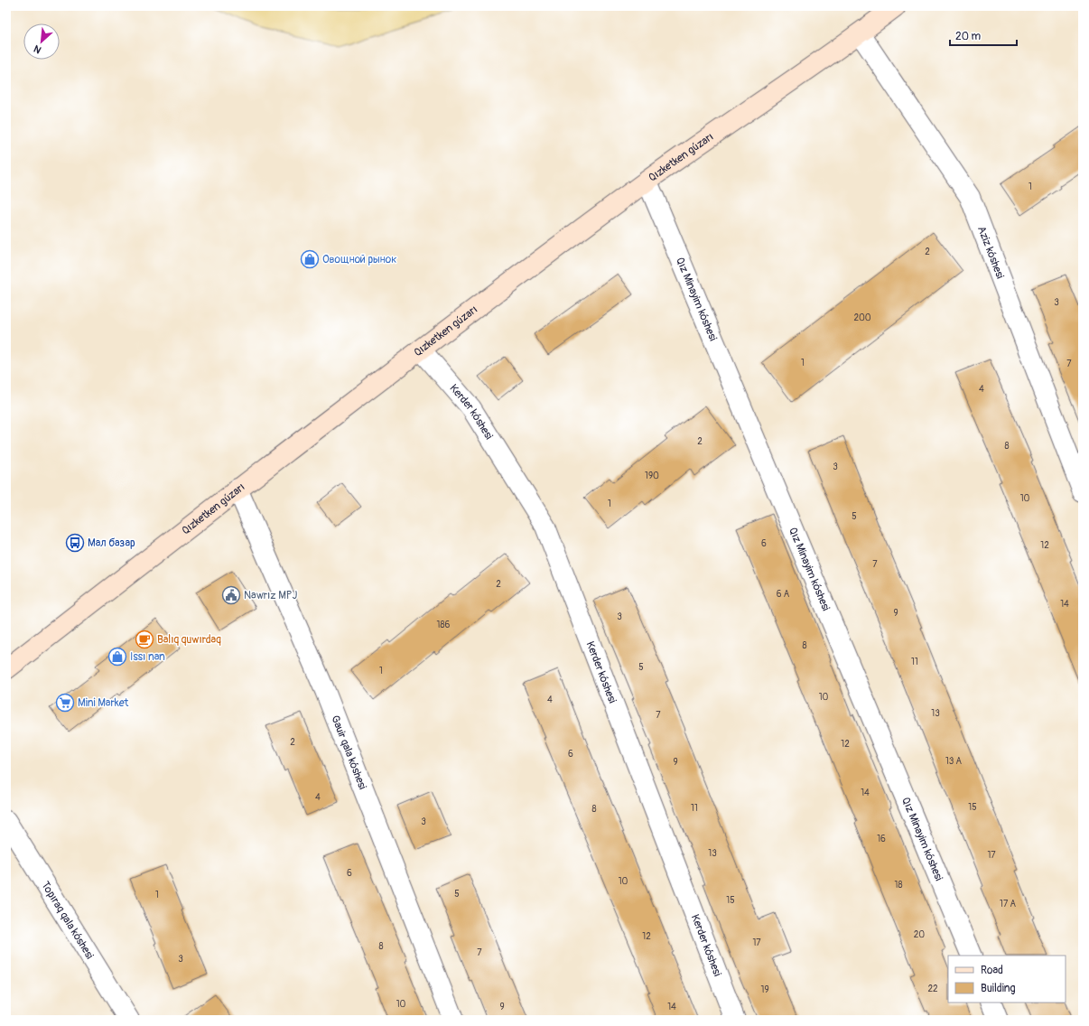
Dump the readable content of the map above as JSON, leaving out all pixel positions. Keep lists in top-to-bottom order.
{
  "streets": {
    "street": [
      "Qızketken gúzarı",
      "Aziz kóshesi",
      "Qız Minayim kóshesi",
      "Kerder kóshesi",
      "Gauir qala kóshesi",
      "Topıraq qala kóshesi"
    ]
  },
  "crossings": [
    ["Qızketken gúzarı", "Aziz kóshesi"],
    ["Qızketken gúzarı", "Qız Minayim kóshesi"],
    ["Qızketken gúzarı", "Kerder kóshesi"],
    ["Qızketken gúzarı", "Gauir qala kóshesi"]
  ],
  "places": {
    "shop": ["Овощной рынок", "Issı nan"],
    "bus stop": ["Мал базар"],
    "public building": ["Nawrız MPJ"],
    "cafe": ["Balıq quwırdaq"],
    "supermarket": ["Mini Market"]
  },
  "house_numbers": [
    "1",
    "2",
    "3",
    "200",
    "1",
    "7",
    "4",
    "2",
    "8",
    "3",
    "190",
    "10",
    "1",
    "5",
    "6",
    "12",
    "7",
    "2",
    "6 А",
    "14",
    "9",
    "3",
    "186",
    "8",
    "11",
    "5",
    "1",
    "10",
    "4",
    "13",
    "7",
    "2",
    "12",
    "6",
    "13 А",
    "9",
    "14",
    "4",
    "15",
    "11",
    "8",
    "3",
    "16",
    "13",
    "17",
    "6",
    "10",
    "18",
    "5",
    "1",
    "15",
    "17 А",
    "20",
    "12",
    "17",
    "8",
    "7",
    "3",
    "22",
    "19",
    "10",
    "9",
    "14"
  ],
  "legend": ["Road", "Building"],
  "scale_bar": "20 m",
  "north": "bottom left"
}
